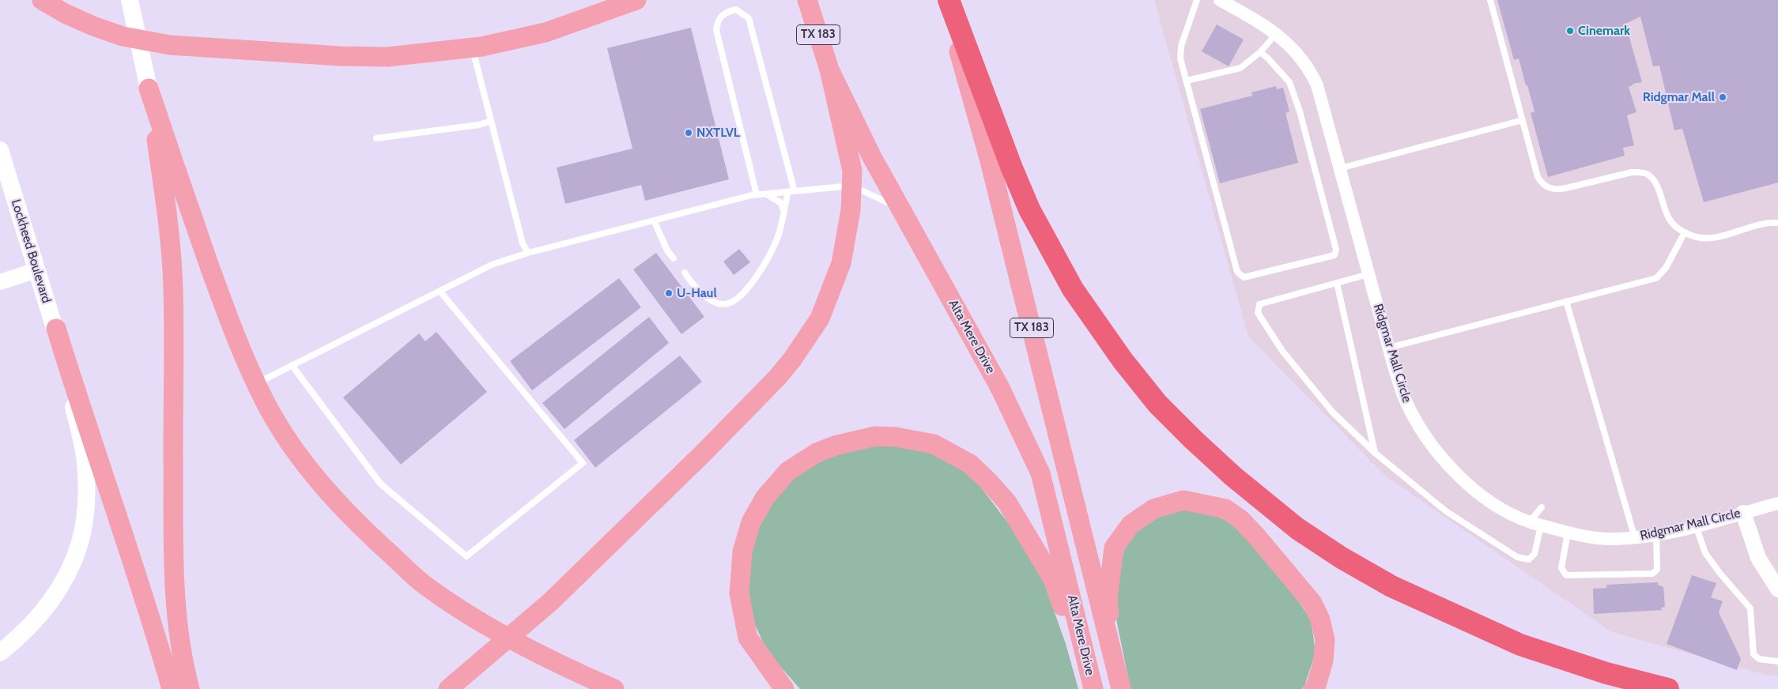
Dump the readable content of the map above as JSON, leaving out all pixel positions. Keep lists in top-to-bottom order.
{
  "streets": {
    "main road": ["TX 183", "Lockheed Boulevard", "Alta Mere Drive"],
    "street": ["Ridgmar Mall Circle"]
  },
  "places": [
    "Cinemark",
    "Ridgmar Mall",
    "NXTLVL",
    "U-Haul"
  ]
}
